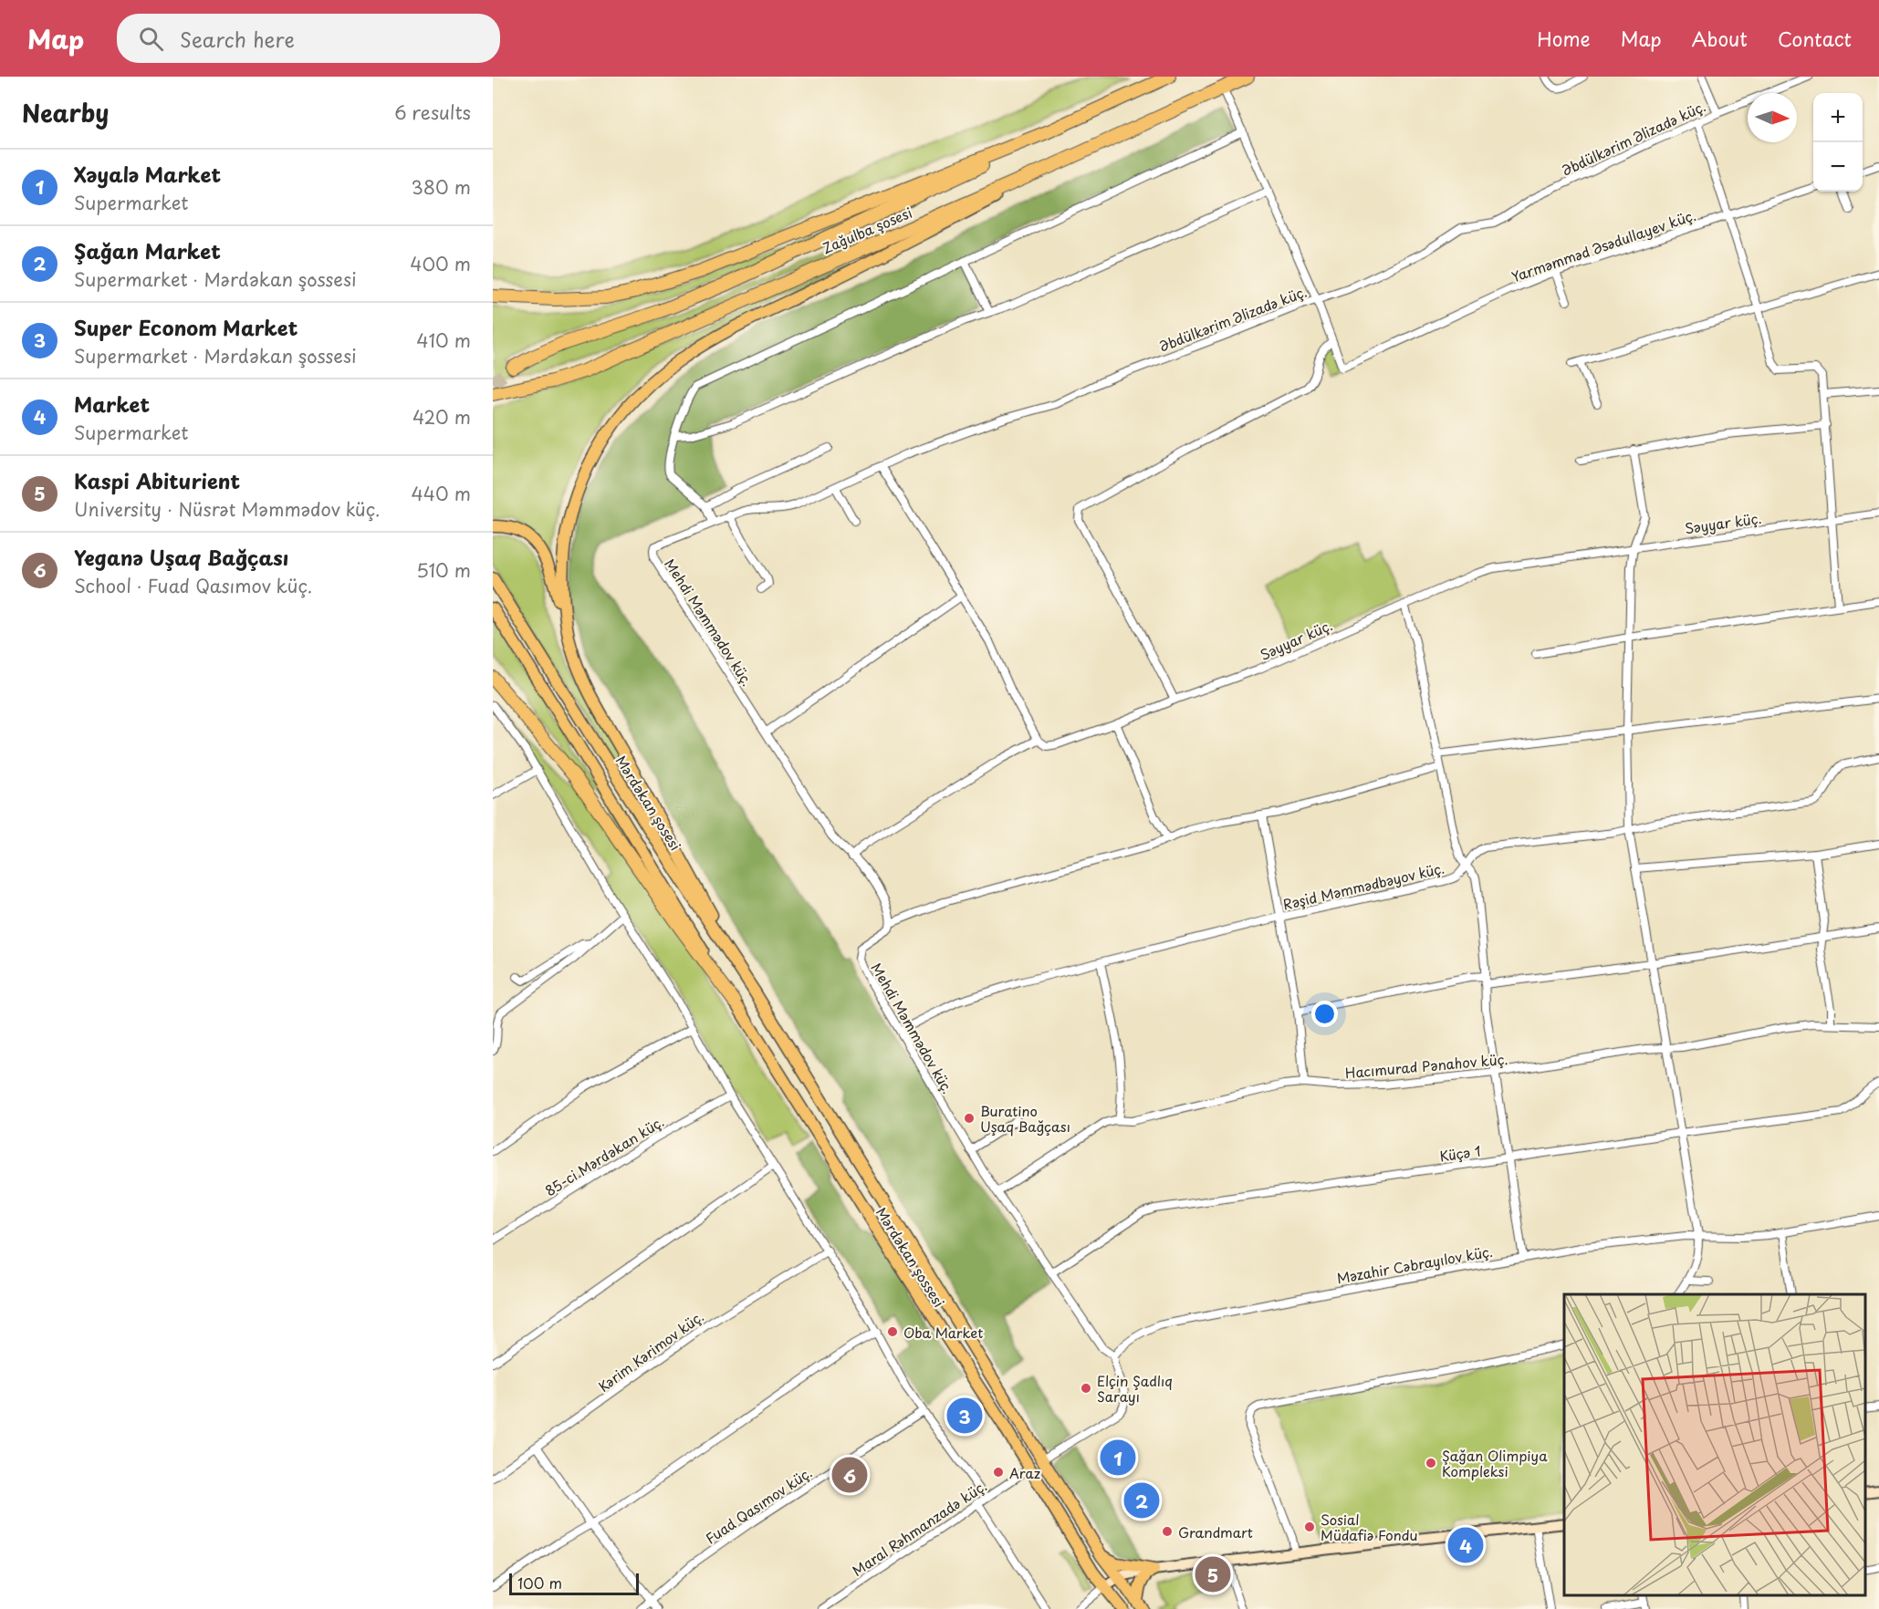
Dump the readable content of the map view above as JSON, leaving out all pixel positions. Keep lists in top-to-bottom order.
{
  "streets": {
    "highway": ["Zağulba şosesi"],
    "main road": ["Mərdəkan şosesi", "Mərdəkan şossesi"],
    "street": [
      "Əbdülkərim Əlizadə küç.",
      "Yarməmməd Əsədullayev küç.",
      "Səyyar küç.",
      "Mehdi Məmmədov küç.",
      "Rəşid Məmmədbəyov küç.",
      "Hacımurad Pənahov küç.",
      "Küçə 1",
      "85-ci Mərdəkan küç.",
      "Məzahir Cəbrayılov küç.",
      "Kərim Kərimov küç.",
      "Fuad Qasımov küç.",
      "Maral Rəhmanzadə küç."
    ]
  },
  "crossings": [
    ["Əbdülkərim Əlizadə küç.", "Mehdi Məmmədov küç."],
    ["Mehdi Məmmədov küç.", "Rəşid Məmmədbəyov küç."],
    ["Mehdi Məmmədov küç.", "Hacımurad Pənahov küç."],
    ["Mehdi Məmmədov küç.", "Küçə 1"],
    ["Mehdi Məmmədov küç.", "Məzahir Cəbrayılov küç."],
    ["Mərdəkan şosesi", "Mərdəkan şossesi"],
    ["Mərdəkan şossesi", "Maral Rəhmanzadə küç."]
  ],
  "places": [
    "Buratino Uşaq Bağçası",
    "Oba Market",
    "Elçin Şadlıq Sarayı",
    "Şağan Olimpiya Kompleksi",
    "Araz",
    "Sosial Müdafiə Fondu",
    "Grandmart"
  ],
  "scale_bar": "100 m",
  "north": "right",
  "page": {
    "header": "Map",
    "search": "Search here",
    "nav": [
      "Home",
      "Map",
      "About",
      "Contact"
    ],
    "heading": ["Nearby", "6 results"],
    "map_buttons": ["+", "−"],
    "list": [
      {
        "mark": "1",
        "name": "Xəyalə Market",
        "note": "Supermarket",
        "value": "380 m"
      },
      {
        "mark": "2",
        "name": "Şağan Market",
        "note": "Supermarket · Mərdəkan şossesi",
        "value": "400 m"
      },
      {
        "mark": "3",
        "name": "Super Econom Market",
        "note": "Supermarket · Mərdəkan şossesi",
        "value": "410 m"
      },
      {
        "mark": "4",
        "name": "Market",
        "note": "Supermarket",
        "value": "420 m"
      },
      {
        "mark": "5",
        "name": "Kaspi Abiturient",
        "note": "University · Nüsrət Məmmədov küç.",
        "value": "440 m"
      },
      {
        "mark": "6",
        "name": "Yeganə Uşaq Bağçası",
        "note": "School · Fuad Qasımov küç.",
        "value": "510 m"
      }
    ],
    "pins": [
      "3",
      "1",
      "6",
      "2",
      "4",
      "5"
    ],
    "scale": "100 m"
  }
}
